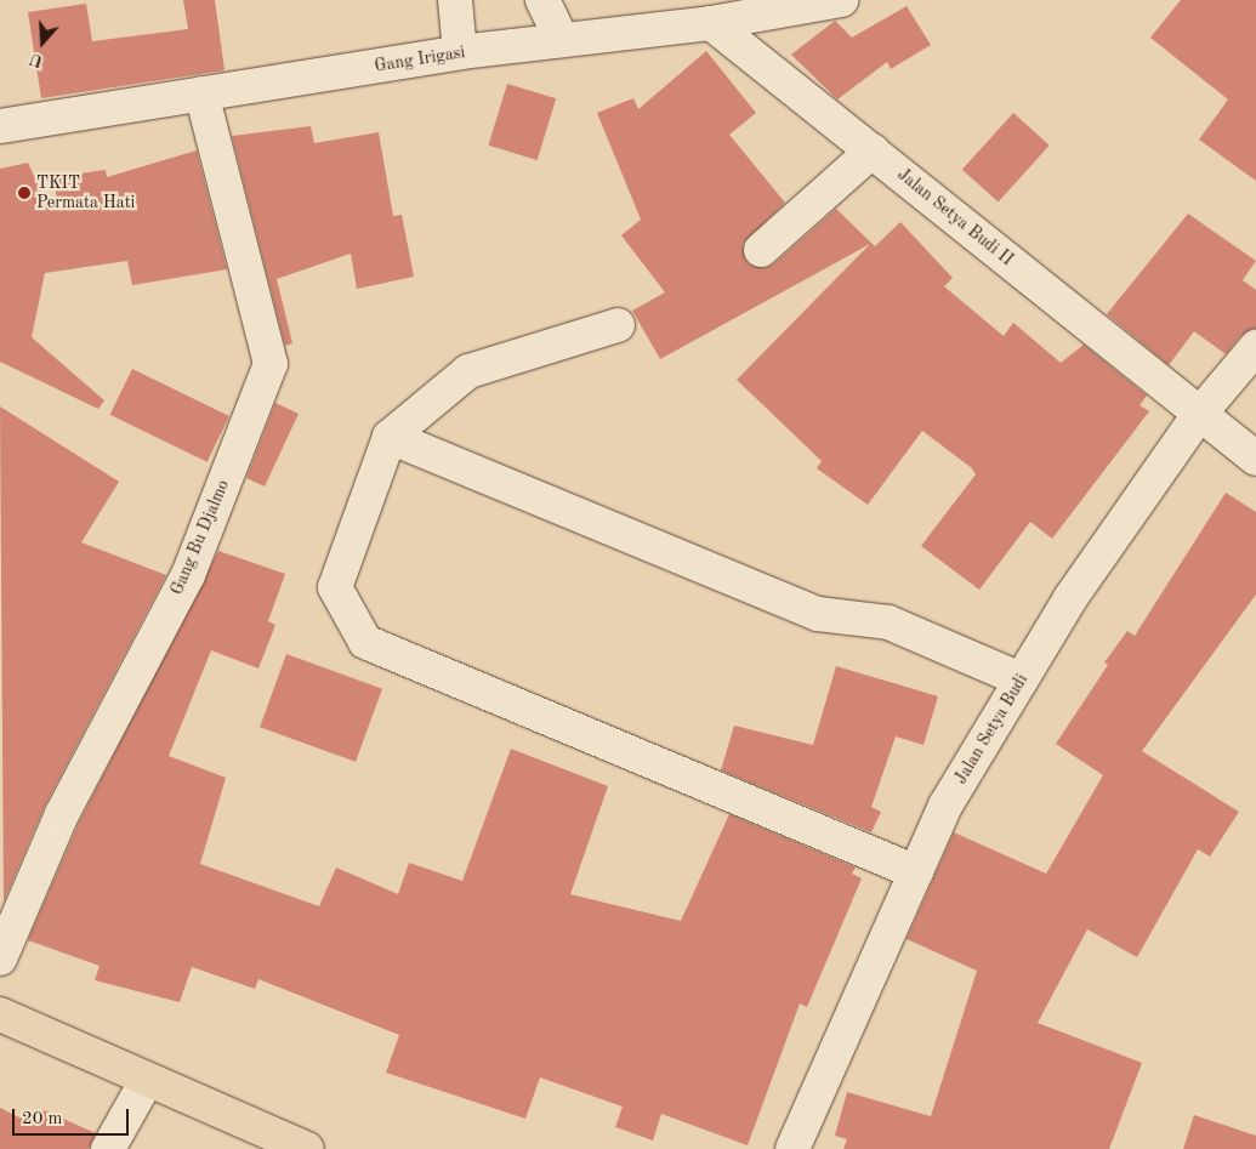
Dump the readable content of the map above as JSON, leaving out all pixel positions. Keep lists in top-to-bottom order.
{
  "streets": {
    "street": [
      "Gang Irigasi",
      "Jalan Setya Budi II",
      "Gang Bu Djalmo",
      "Jalan Setya Budi"
    ]
  },
  "crossings": [
    ["Gang Irigasi", "Jalan Setya Budi II"],
    ["Gang Irigasi", "Gang Bu Djalmo"],
    ["Jalan Setya Budi II", "Jalan Setya Budi"]
  ],
  "places": ["TKIT Permata Hati"],
  "scale_bar": "20 m",
  "north": "bottom"
}
